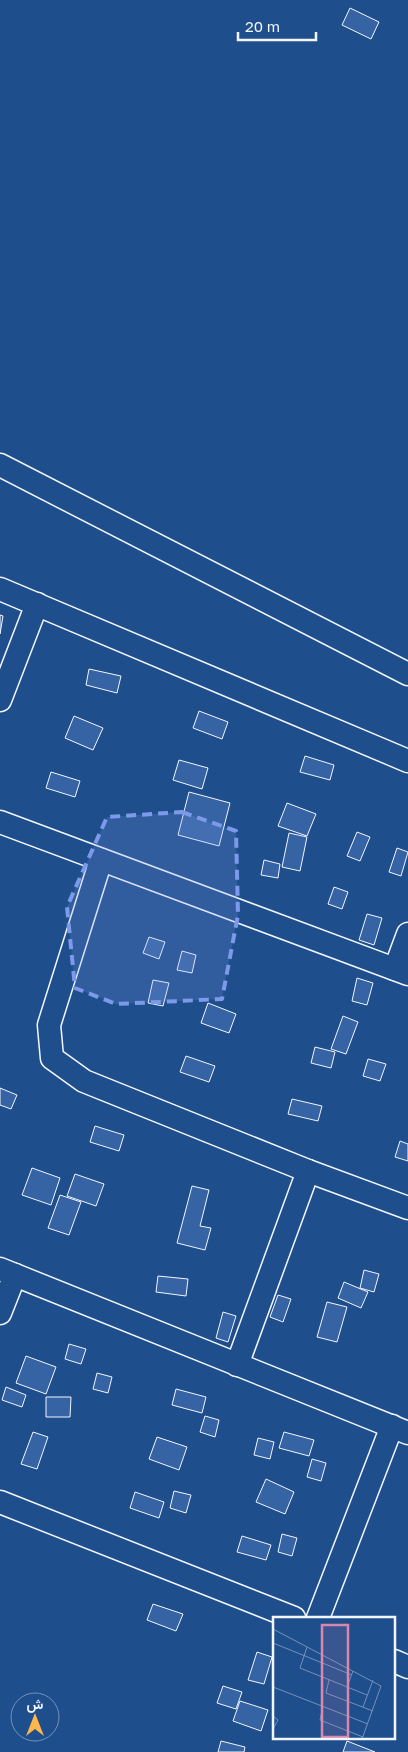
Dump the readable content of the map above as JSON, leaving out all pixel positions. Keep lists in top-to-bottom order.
{
  "scale_bar": "20 m",
  "north": "top"
}
